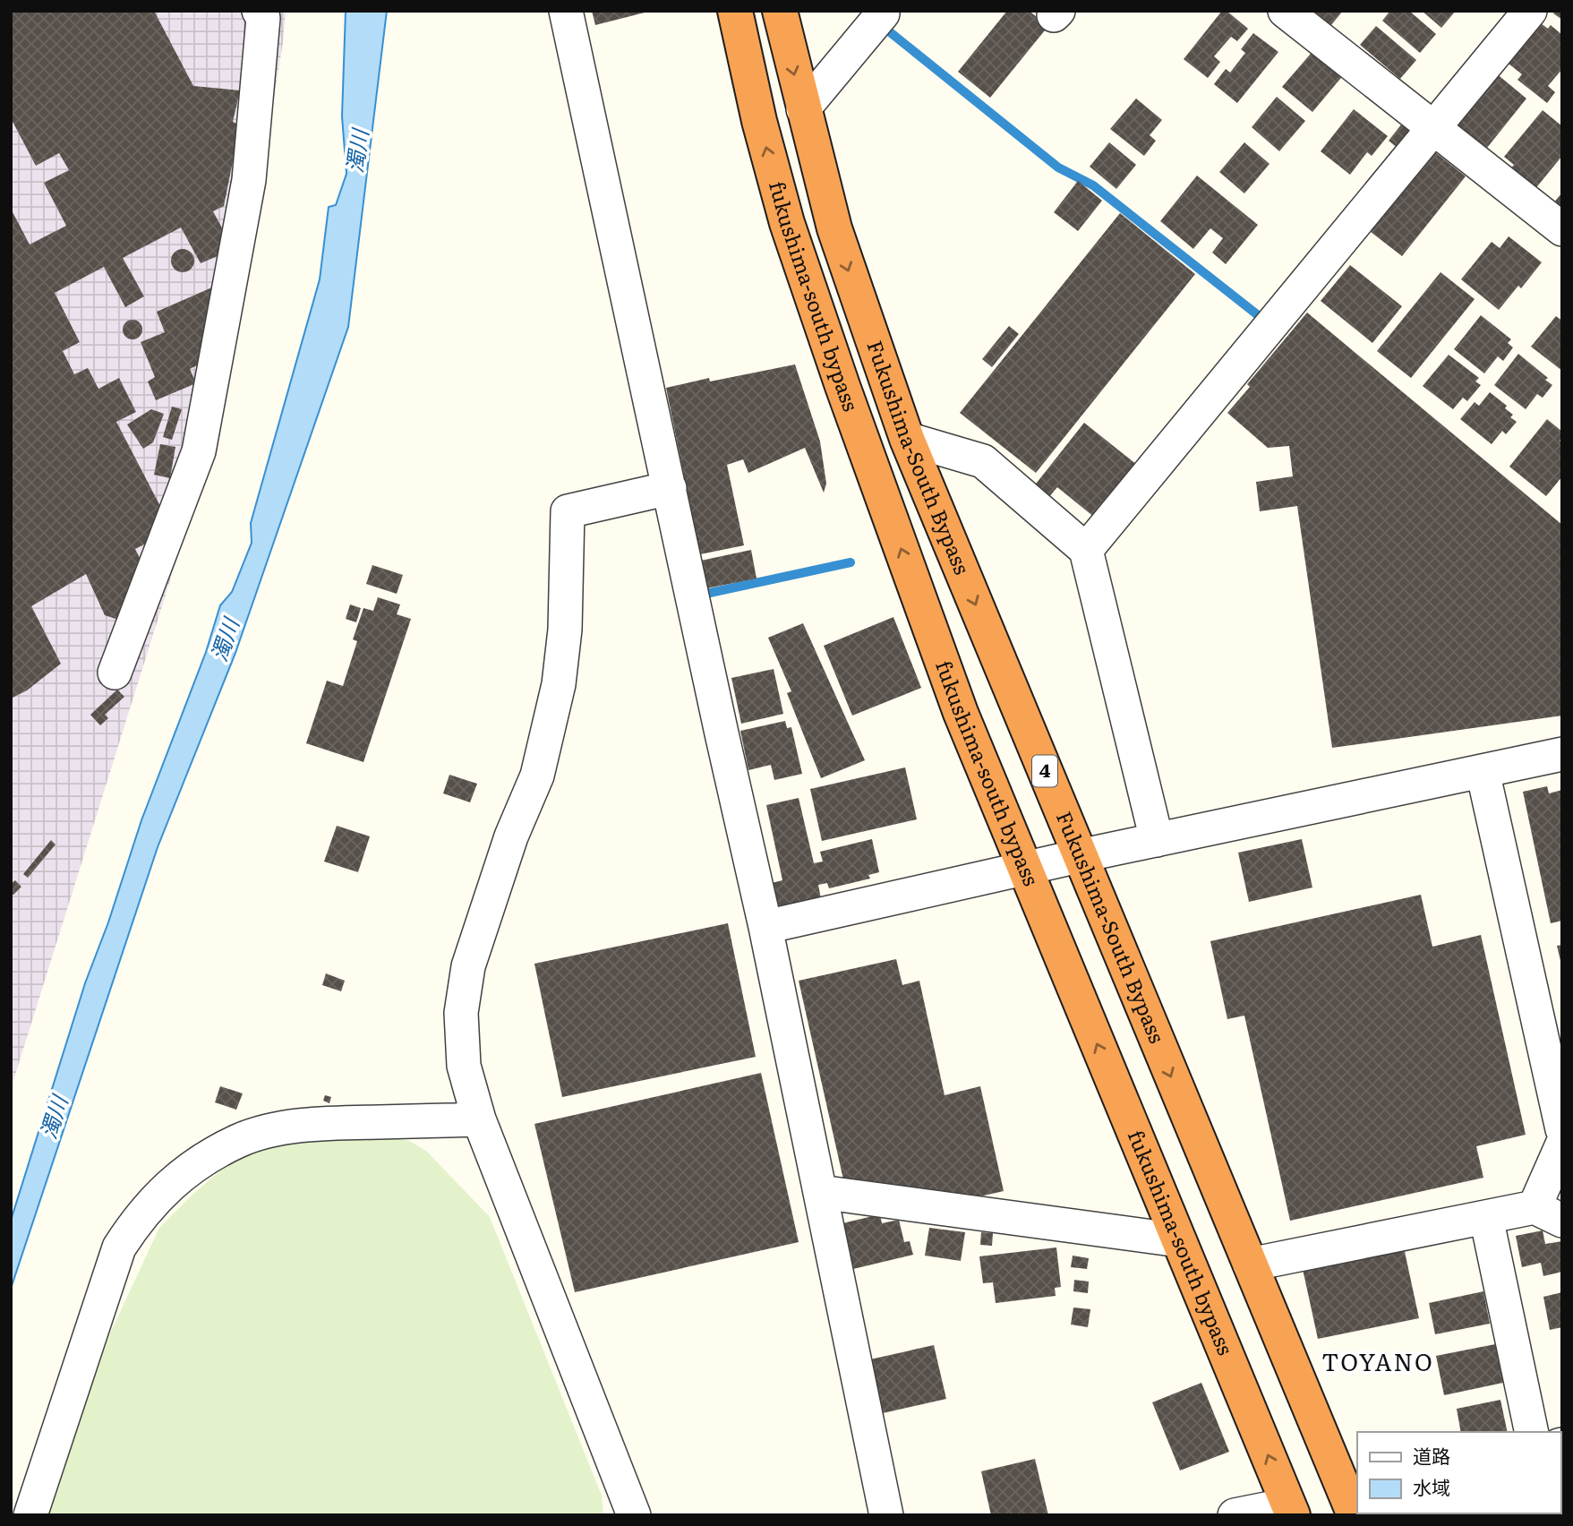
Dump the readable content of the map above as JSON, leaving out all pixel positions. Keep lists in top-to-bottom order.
{
  "streets": {
    "highway": ["fukushima-south bypass", "Fukushima-South Bypass", "4"]
  },
  "one_way": ["fukushima-south bypass", "Fukushima-South Bypass"],
  "districts": ["TOYANO"],
  "water": ["濁川"],
  "legend": ["道路", "水域"]
}
